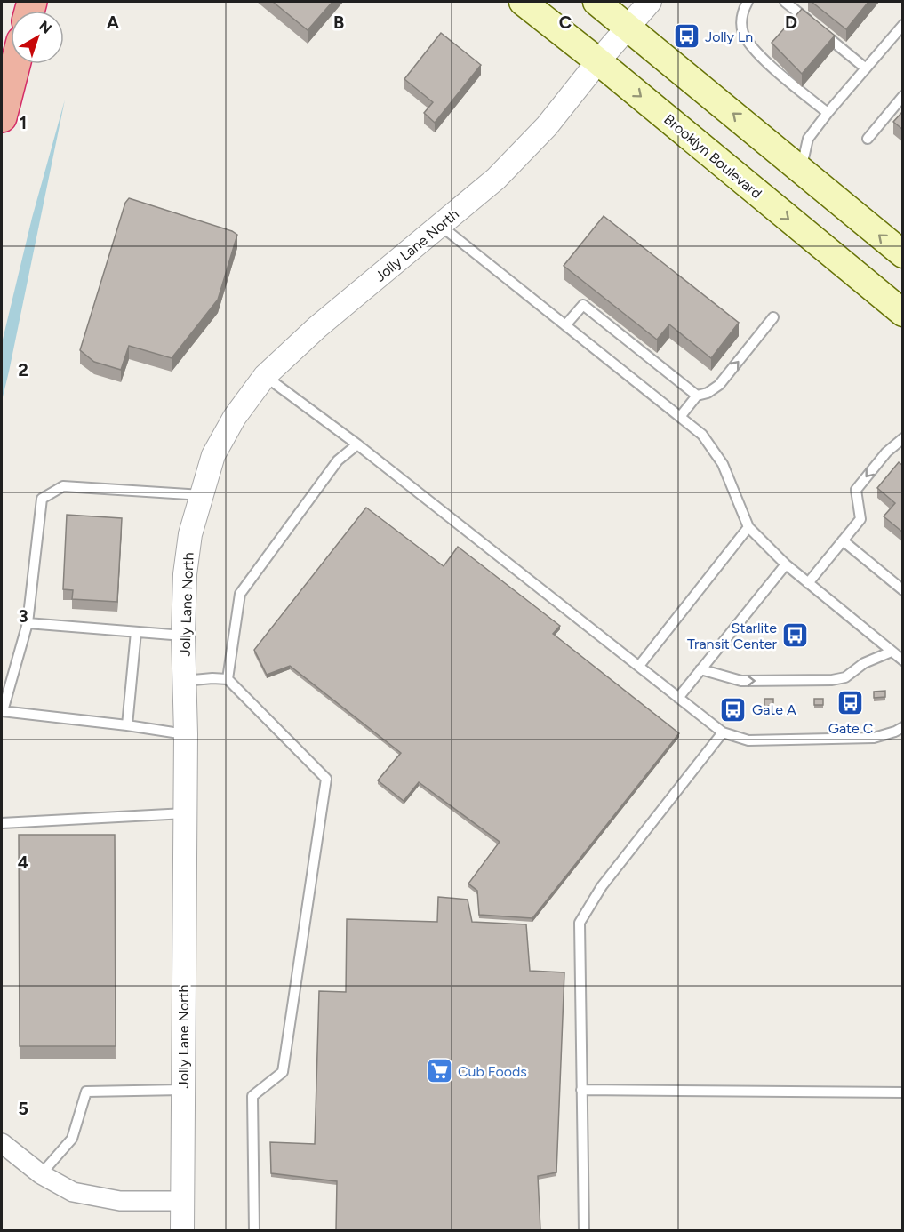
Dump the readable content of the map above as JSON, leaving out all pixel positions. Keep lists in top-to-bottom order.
{
  "streets": {
    "main road": ["Brooklyn Boulevard"],
    "street": ["Jolly Lane North"]
  },
  "crossings": [
    ["Brooklyn Boulevard", "Jolly Lane North"]
  ],
  "places": {
    "bus stop": [
      "Jolly Ln",
      "Starlite Transit Center",
      "Gate C",
      "Gate A"
    ],
    "supermarket": ["Cub Foods"]
  },
  "north": "top right",
  "grid": {
    "columns": [
      "A",
      "B",
      "C",
      "D"
    ],
    "rows": [
      "1",
      "2",
      "3",
      "4",
      "5"
    ]
  }
}
